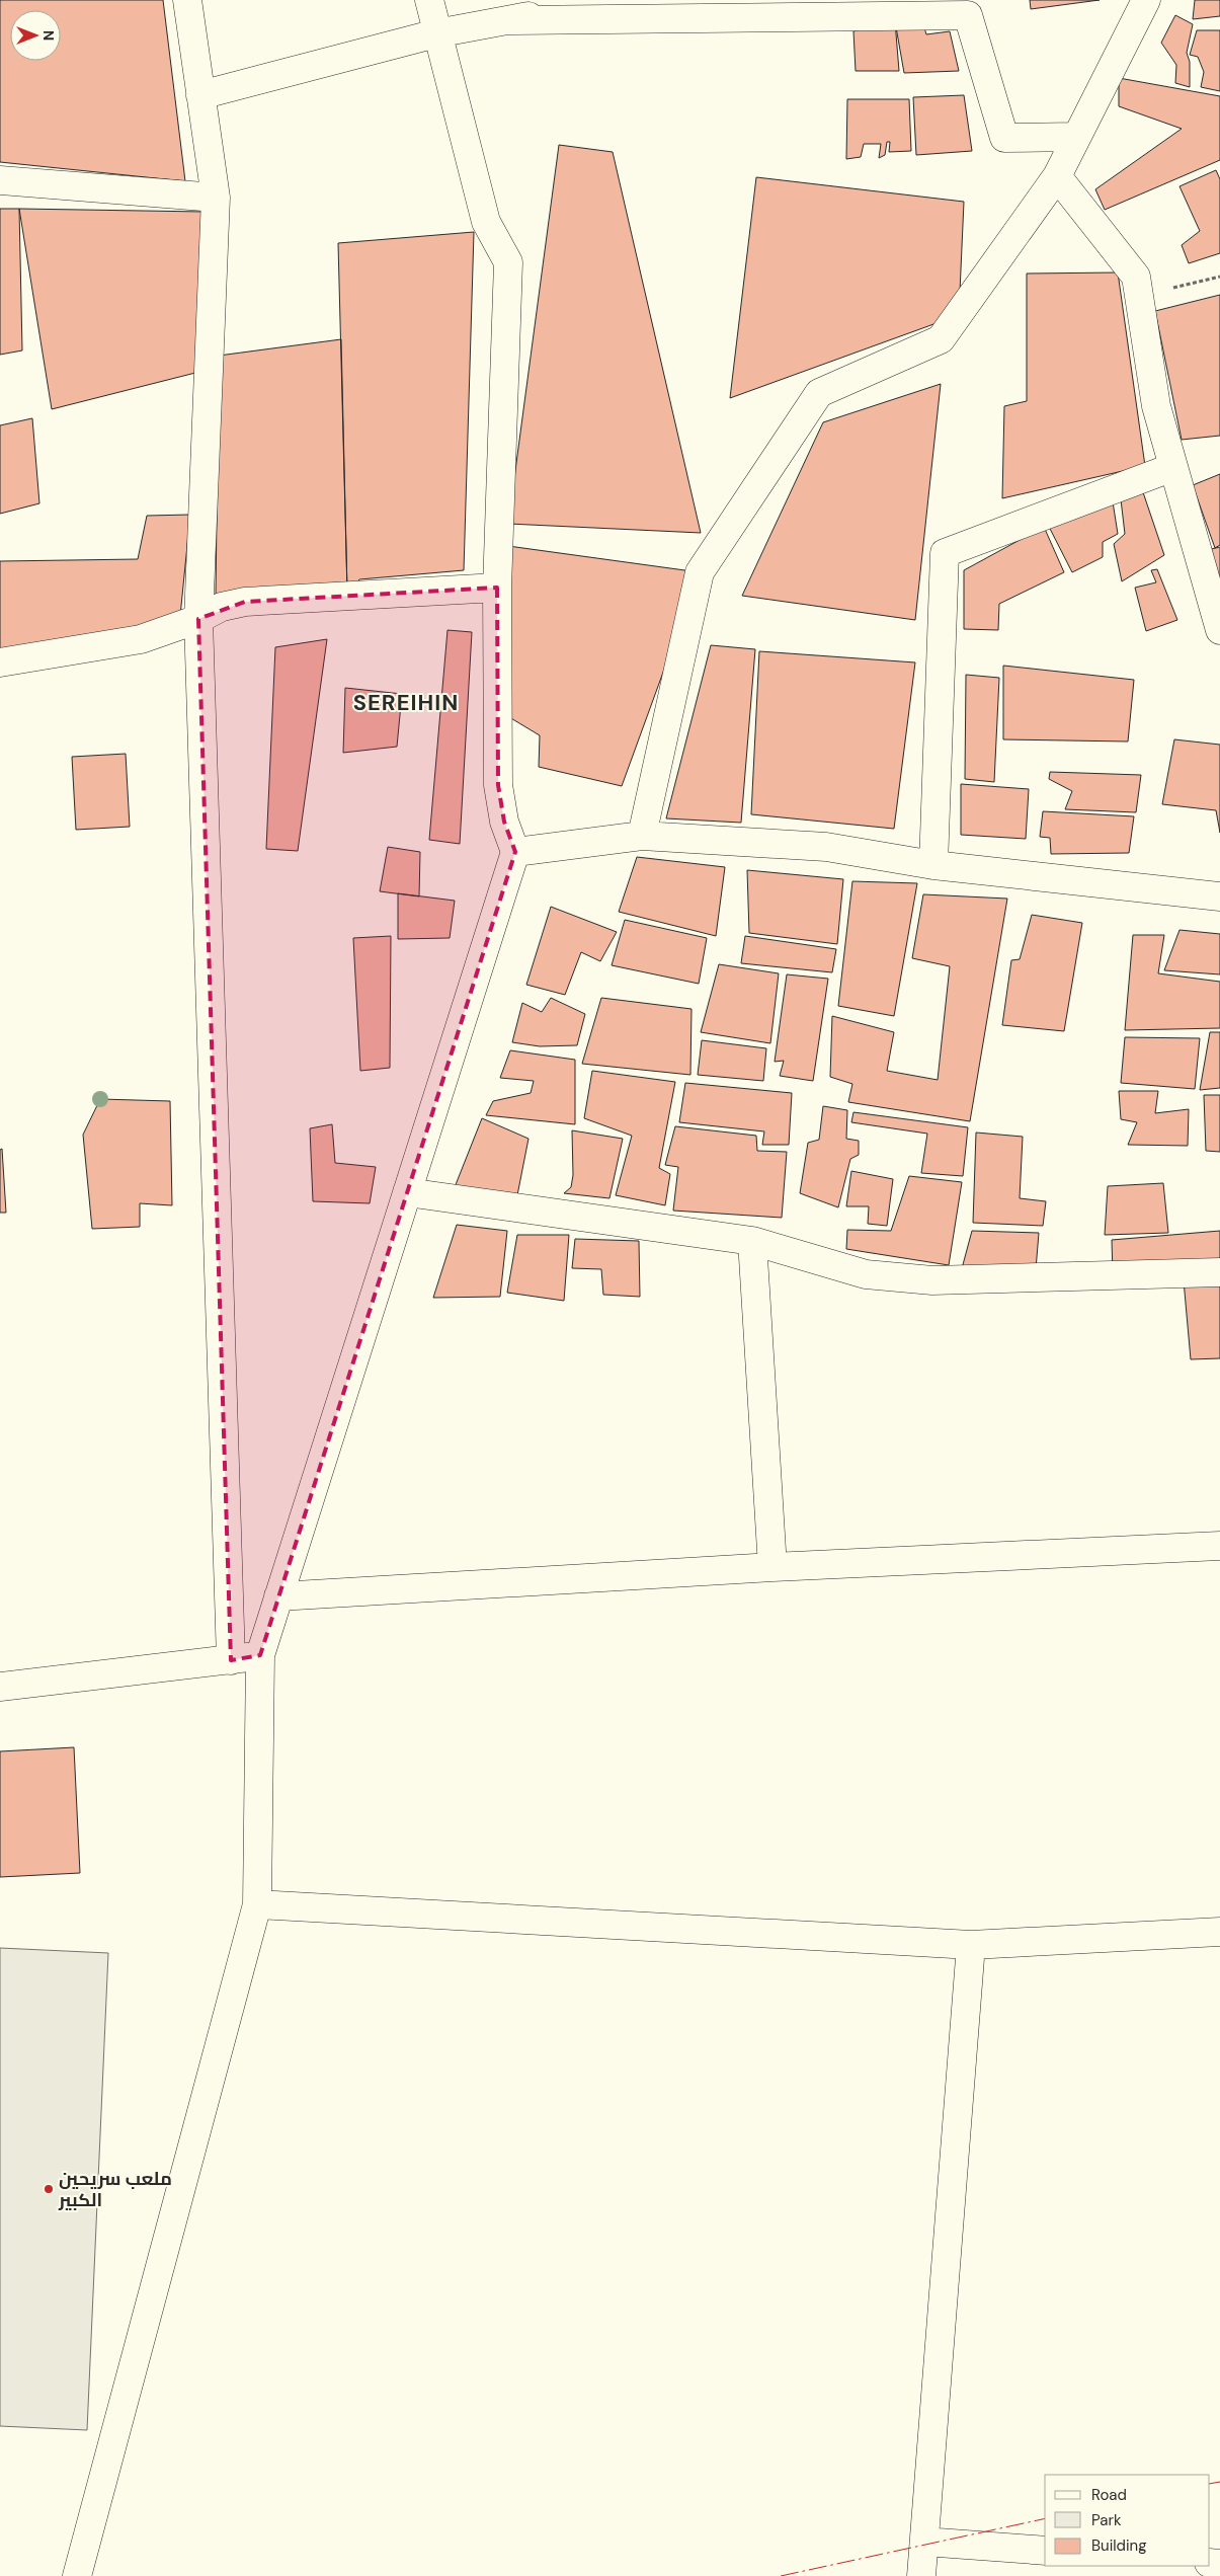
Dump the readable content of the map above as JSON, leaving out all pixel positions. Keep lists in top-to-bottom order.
{
  "districts": ["SEREIHIN"],
  "places": ["ملعب سريحين الكبير"],
  "legend": ["Road", "Park", "Building"],
  "north": "right"
}
